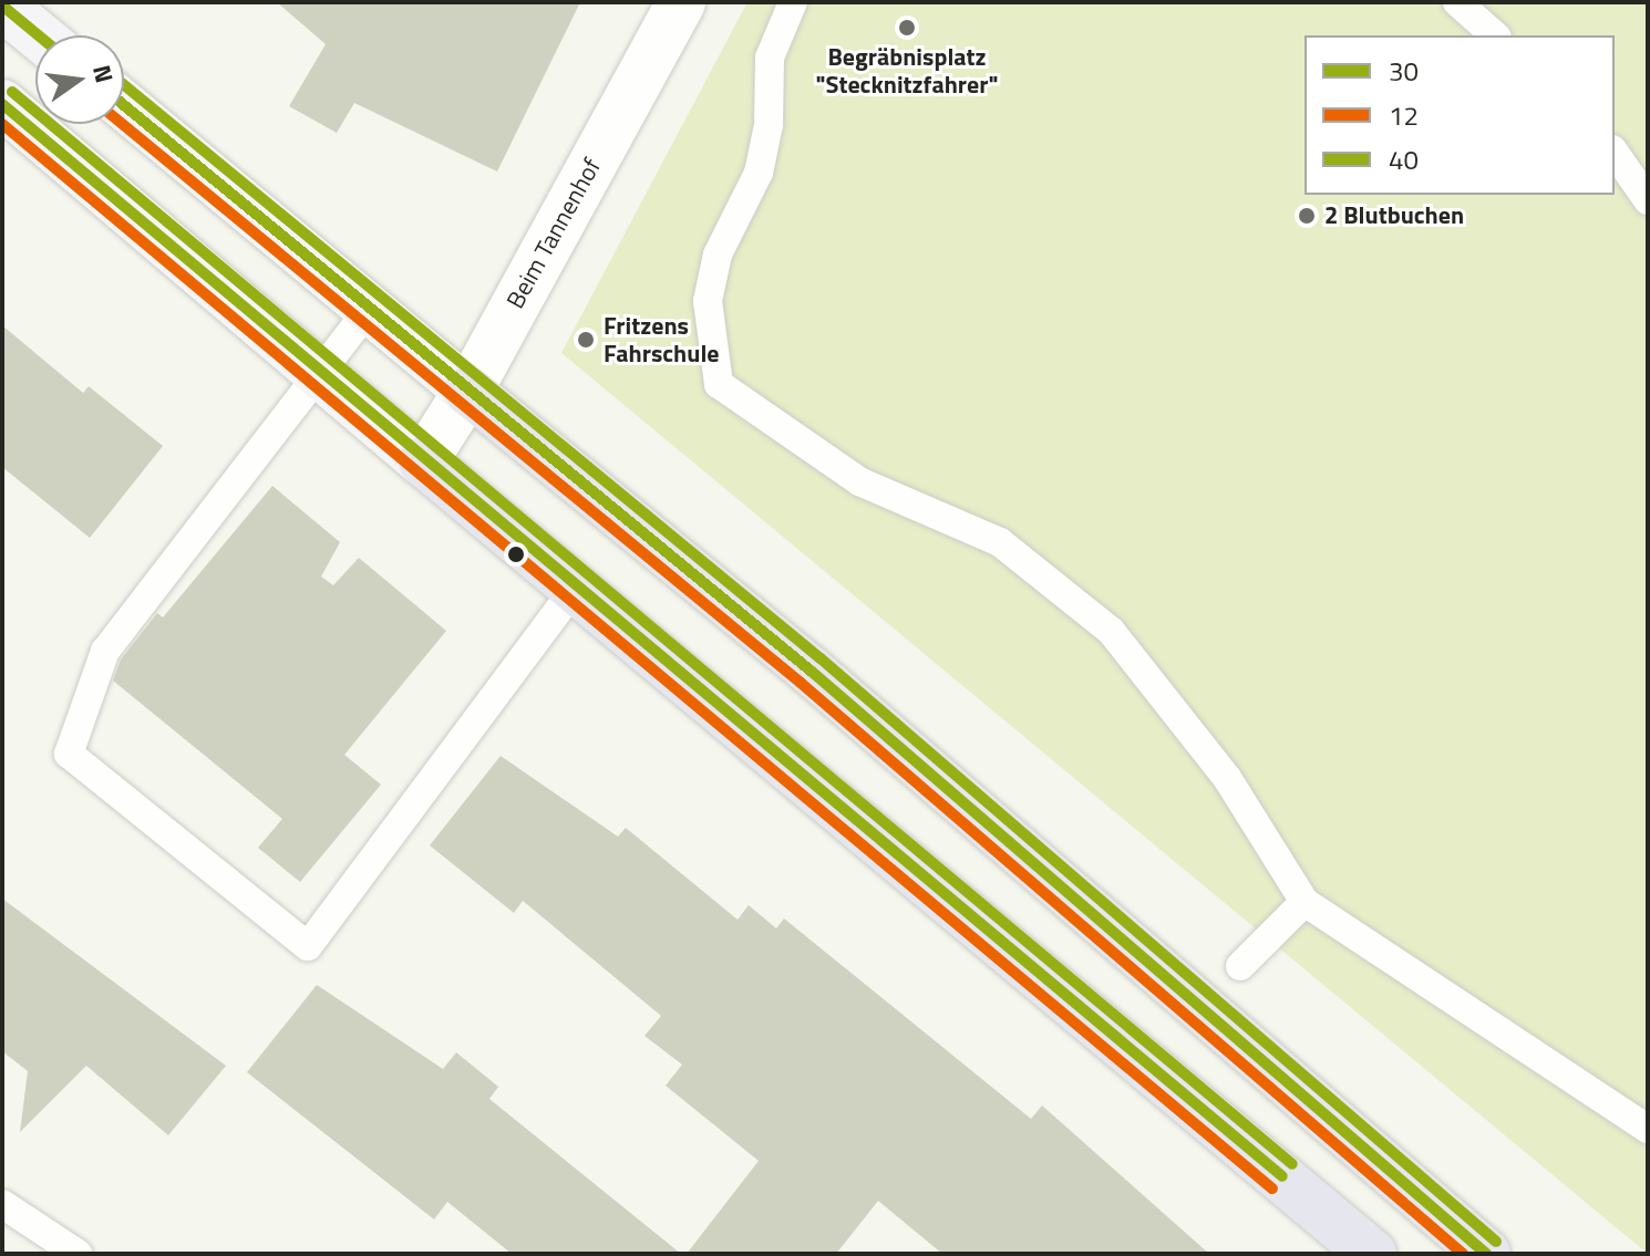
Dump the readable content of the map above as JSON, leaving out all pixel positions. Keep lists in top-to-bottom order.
{
  "streets": {
    "street": ["Beim Tannenhof"]
  },
  "places": ["Begräbnisplatz \"Stecknitzfahrer\"", "2 Blutbuchen", "Fritzens Fahrschule"],
  "lines": ["transit line 30", "transit line 40", "transit line 12"],
  "legend": ["30", "12", "40"],
  "north": "right"
}
